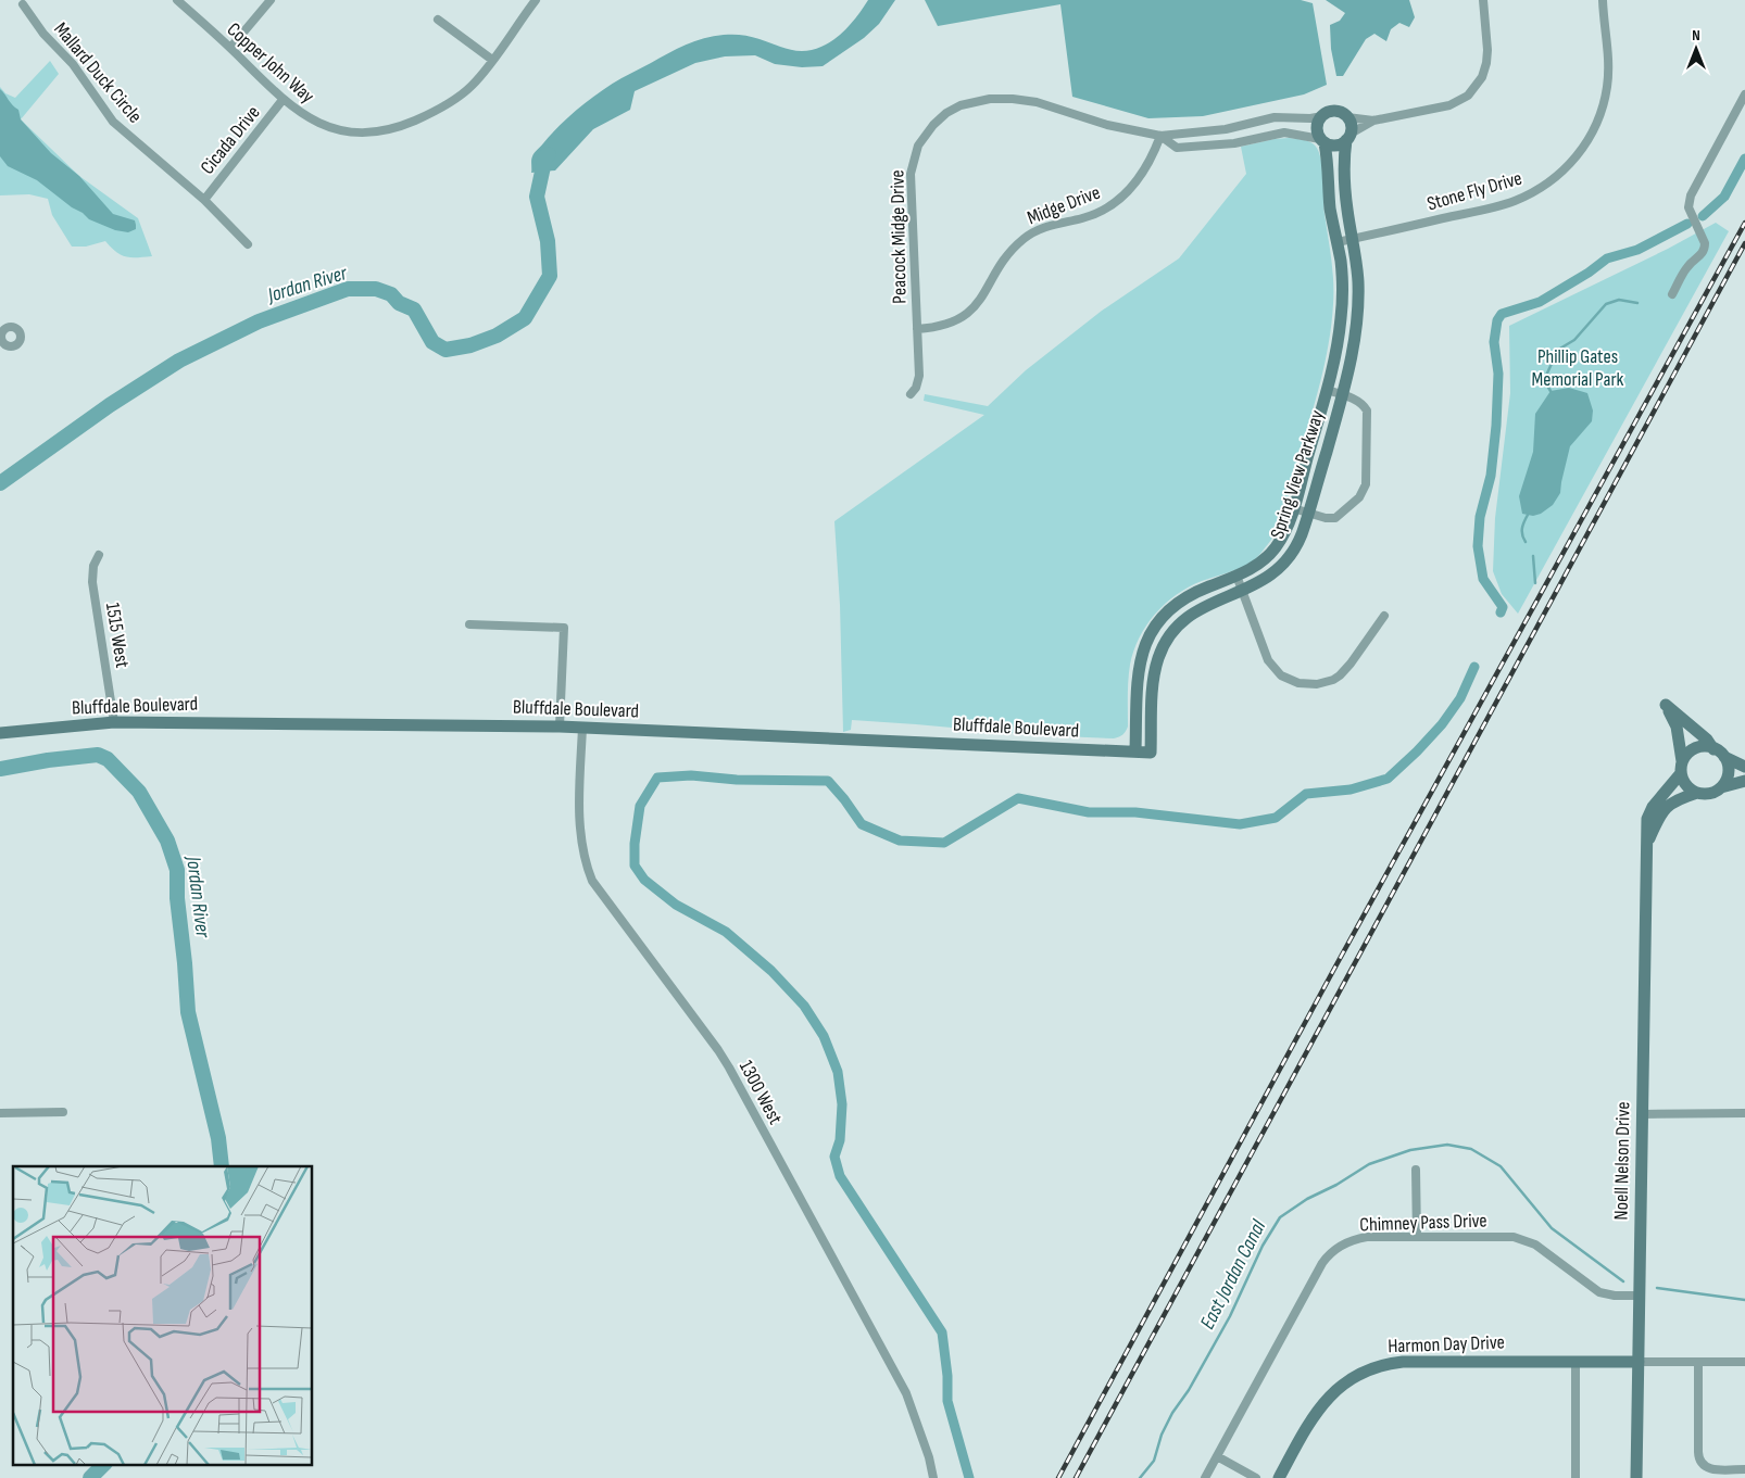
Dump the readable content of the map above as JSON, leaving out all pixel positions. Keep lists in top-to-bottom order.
{
  "streets": {
    "street": [
      "Copper John Way",
      "Mallard Duck Circle",
      "Cicada Drive",
      "Stone Fly Drive",
      "Midge Drive",
      "Peacock Midge Drive",
      "Spring View Parkway",
      "1515 West",
      "Bluffdale Boulevard",
      "1300 West",
      "Noell Nelson Drive",
      "Chimney Pass Drive",
      "Harmon Day Drive"
    ]
  },
  "crossings": [
    ["Copper John Way", "Cicada Drive"],
    ["Mallard Duck Circle", "Cicada Drive"],
    ["Stone Fly Drive", "Spring View Parkway"],
    ["Midge Drive", "Peacock Midge Drive"],
    ["Peacock Midge Drive", "Spring View Parkway"],
    ["Spring View Parkway", "Bluffdale Boulevard"],
    ["1515 West", "Bluffdale Boulevard"],
    ["Bluffdale Boulevard", "1300 West"],
    ["Noell Nelson Drive", "Chimney Pass Drive"],
    ["Noell Nelson Drive", "Harmon Day Drive"]
  ],
  "water": ["Jordan River", "East Jordan Canal"],
  "parks": ["Phillip Gates Memorial Park"],
  "north": "top"
}
